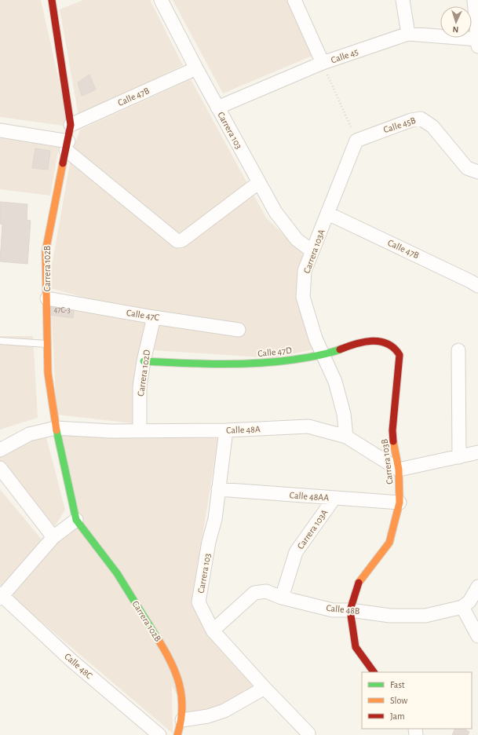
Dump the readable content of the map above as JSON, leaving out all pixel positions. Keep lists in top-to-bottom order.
{
  "streets": {
    "street": [
      "Calle 45",
      "Calle 47B",
      "Calle 45B",
      "Carrera 103",
      "Carrera 103A",
      "Carrera 102B",
      "Calle 47C",
      "Calle 47D",
      "Carrera 102D",
      "Calle 48A",
      "Carrera 103B",
      "Calle 48AA",
      "Calle 48B",
      "Calle 48C"
    ]
  },
  "crossings": [
    ["Calle 45", "Carrera 103"],
    ["Calle 47B", "Carrera 103"],
    ["Calle 47B", "Carrera 103A"],
    ["Calle 47B", "Carrera 102B"],
    ["Calle 45B", "Carrera 103A"],
    ["Carrera 103", "Carrera 103A"],
    ["Carrera 103", "Calle 48A"],
    ["Carrera 103", "Calle 48AA"],
    ["Carrera 103", "Calle 48B"],
    ["Carrera 103A", "Calle 47D"],
    ["Carrera 103A", "Calle 48A"],
    ["Carrera 103A", "Calle 48AA"],
    ["Carrera 103A", "Calle 48B"],
    ["Carrera 102B", "Calle 47C"],
    ["Carrera 102B", "Calle 48A"],
    ["Calle 47C", "Carrera 102D"],
    ["Calle 47D", "Carrera 102D"],
    ["Calle 47D", "Carrera 103B"],
    ["Carrera 102D", "Calle 48A"],
    ["Calle 48A", "Carrera 103B"],
    ["Carrera 103B", "Calle 48AA"],
    ["Carrera 103B", "Calle 48B"]
  ],
  "house_numbers": ["47C-3"],
  "legend": ["Fast", "Slow", "Jam"],
  "north": "bottom"
}
